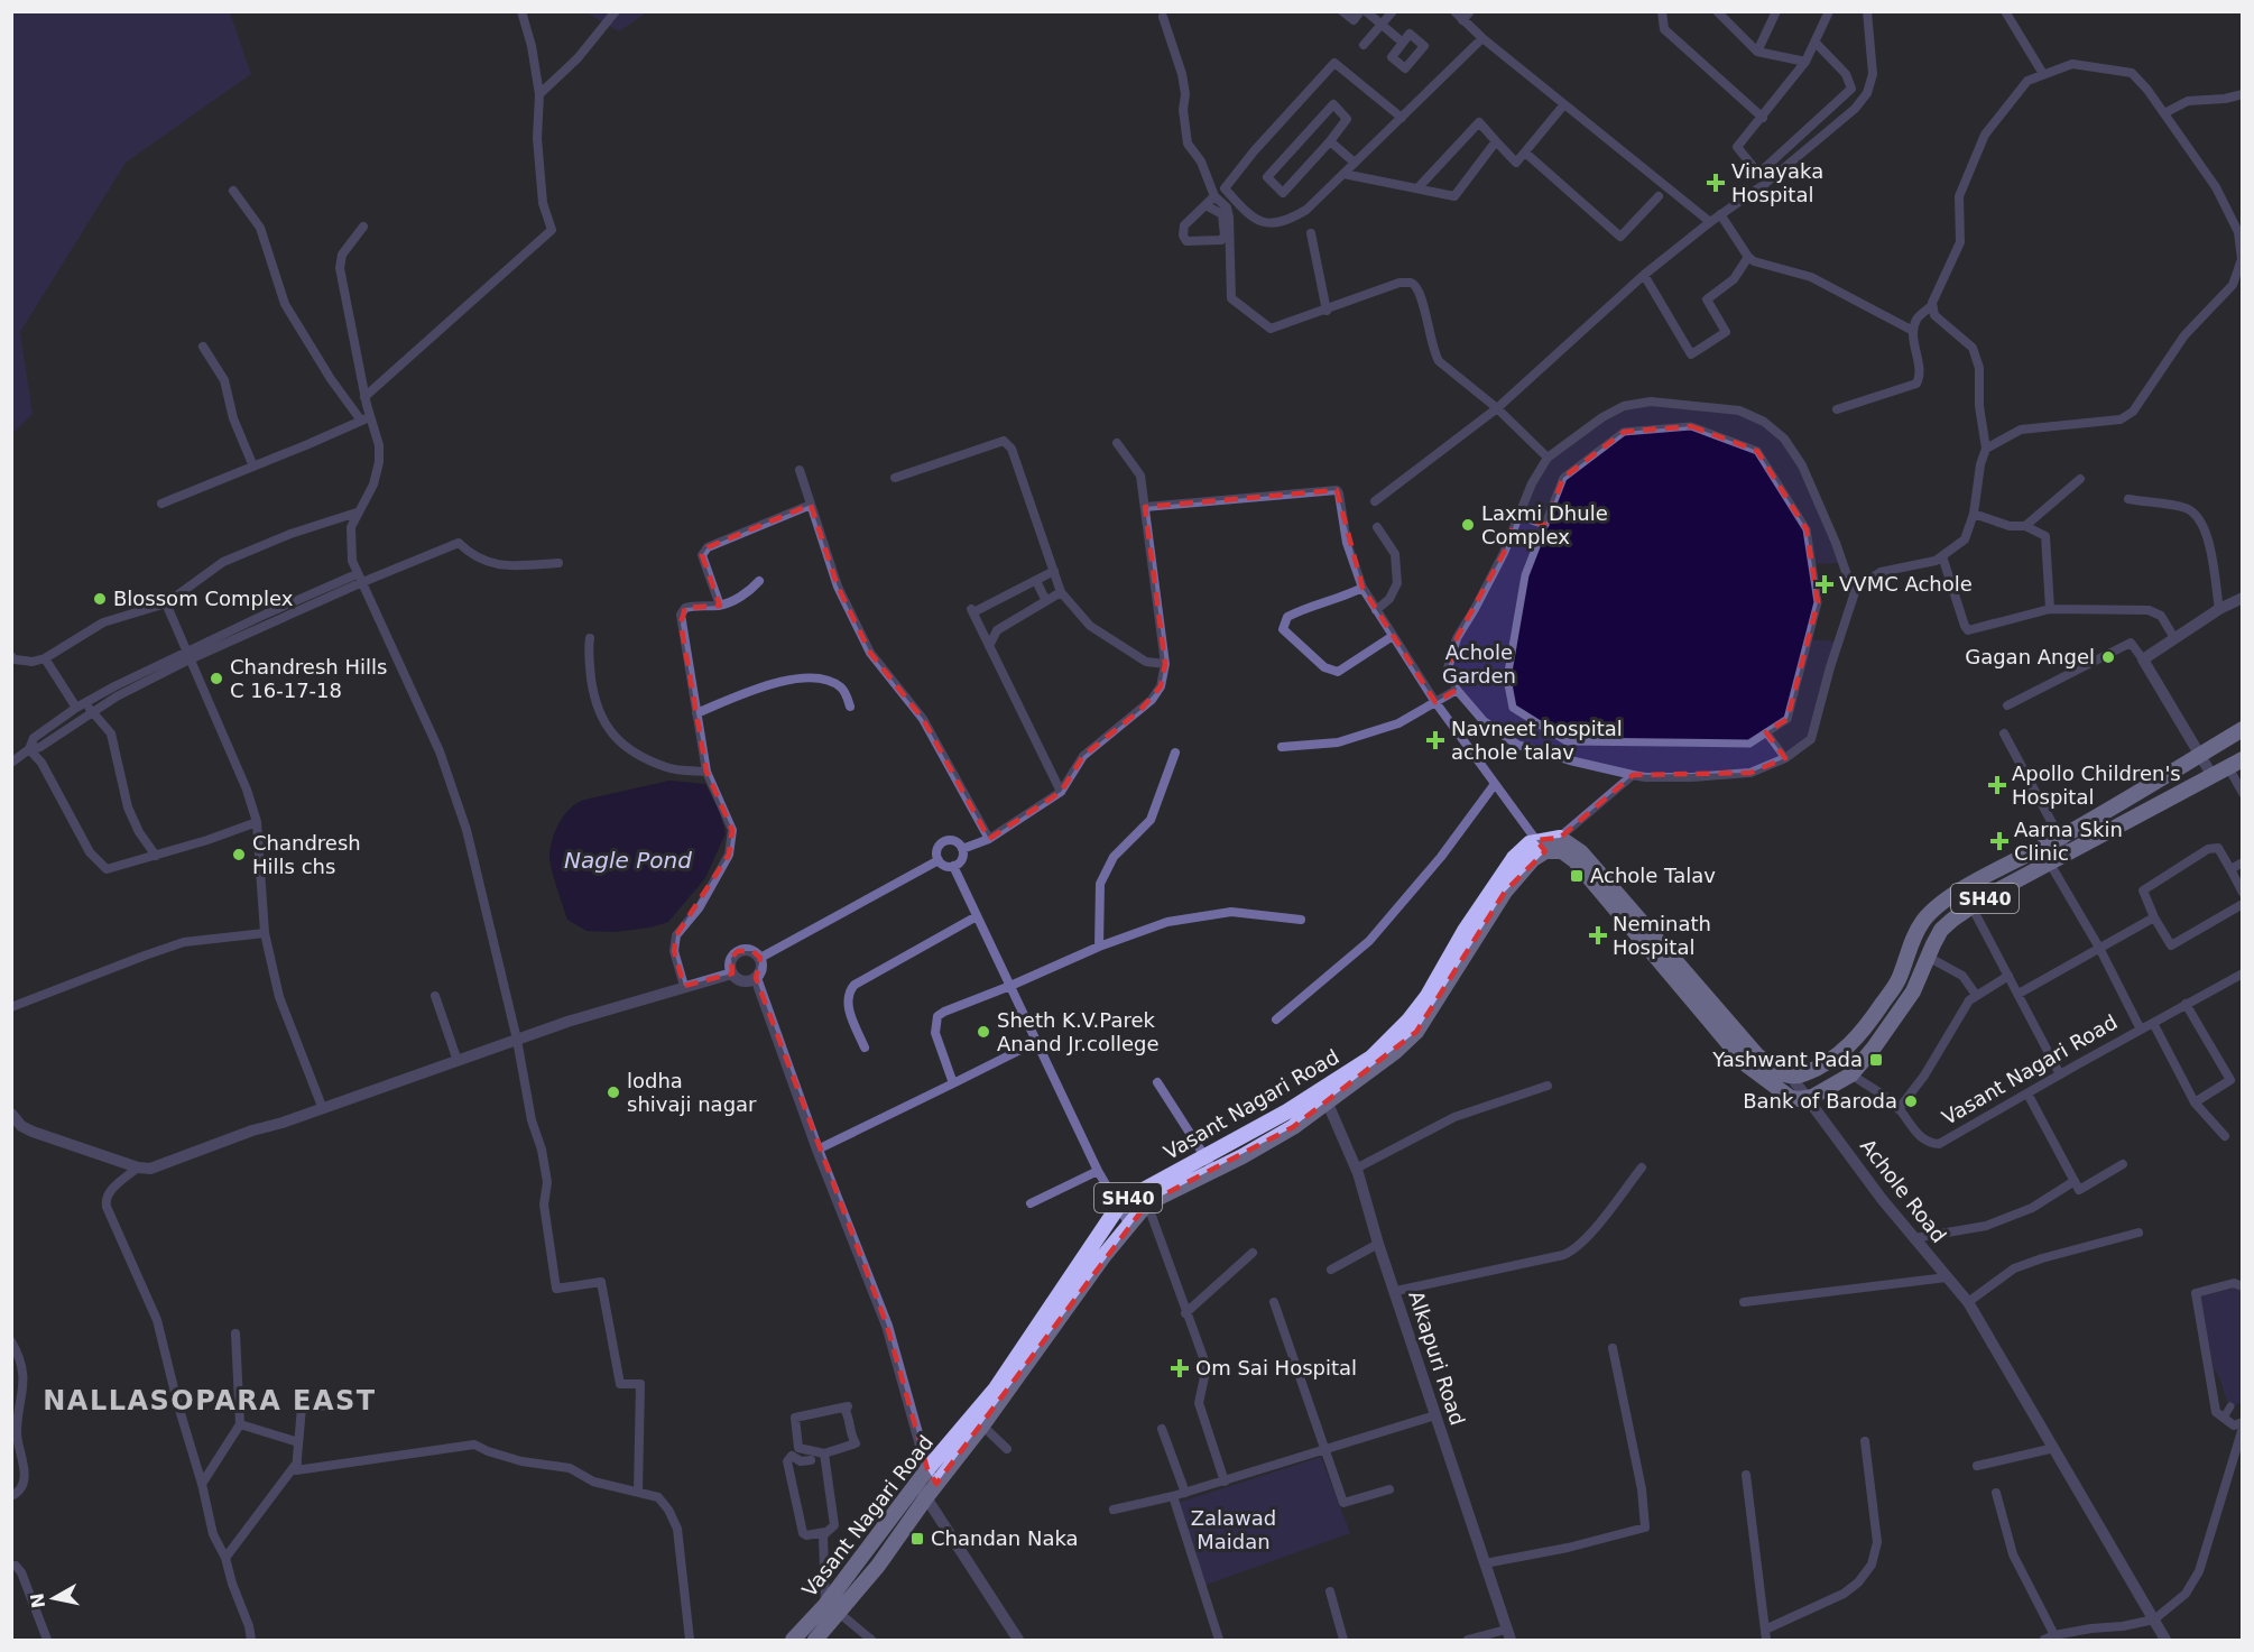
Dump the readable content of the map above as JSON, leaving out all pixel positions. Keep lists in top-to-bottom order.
{
  "streets": {
    "main road": ["SH40", "Vasant Nagari Road", "Achole Road"],
    "street": ["Alkapuri Road"]
  },
  "crossings": [
    ["SH40", "Vasant Nagari Road"],
    ["SH40", "Achole Road"],
    ["Vasant Nagari Road", "Alkapuri Road"]
  ],
  "districts": ["NALLASOPARA EAST"],
  "water": ["Nagle Pond"],
  "parks": ["Achole Garden", "Zalawad Maidan"],
  "places": {
    "health": [
      "Vinayaka Hospital",
      "VVMC Achole",
      "Navneet hospital achole talav",
      "Apollo Children's Hospital",
      "Aarna Skin Clinic",
      "Neminath Hospital",
      "Om Sai Hospital"
    ],
    "other": [
      "Laxmi Dhule Complex",
      "Blossom Complex",
      "Gagan Angel",
      "Chandresh Hills C 16-17-18",
      "Chandresh Hills chs",
      "Sheth K.V.Parek Anand Jr.college",
      "lodha shivaji nagar",
      "Bank of Baroda"
    ],
    "transit": ["Achole Talav", "Yashwant Pada", "Chandan Naka"]
  },
  "north": "left"
}
